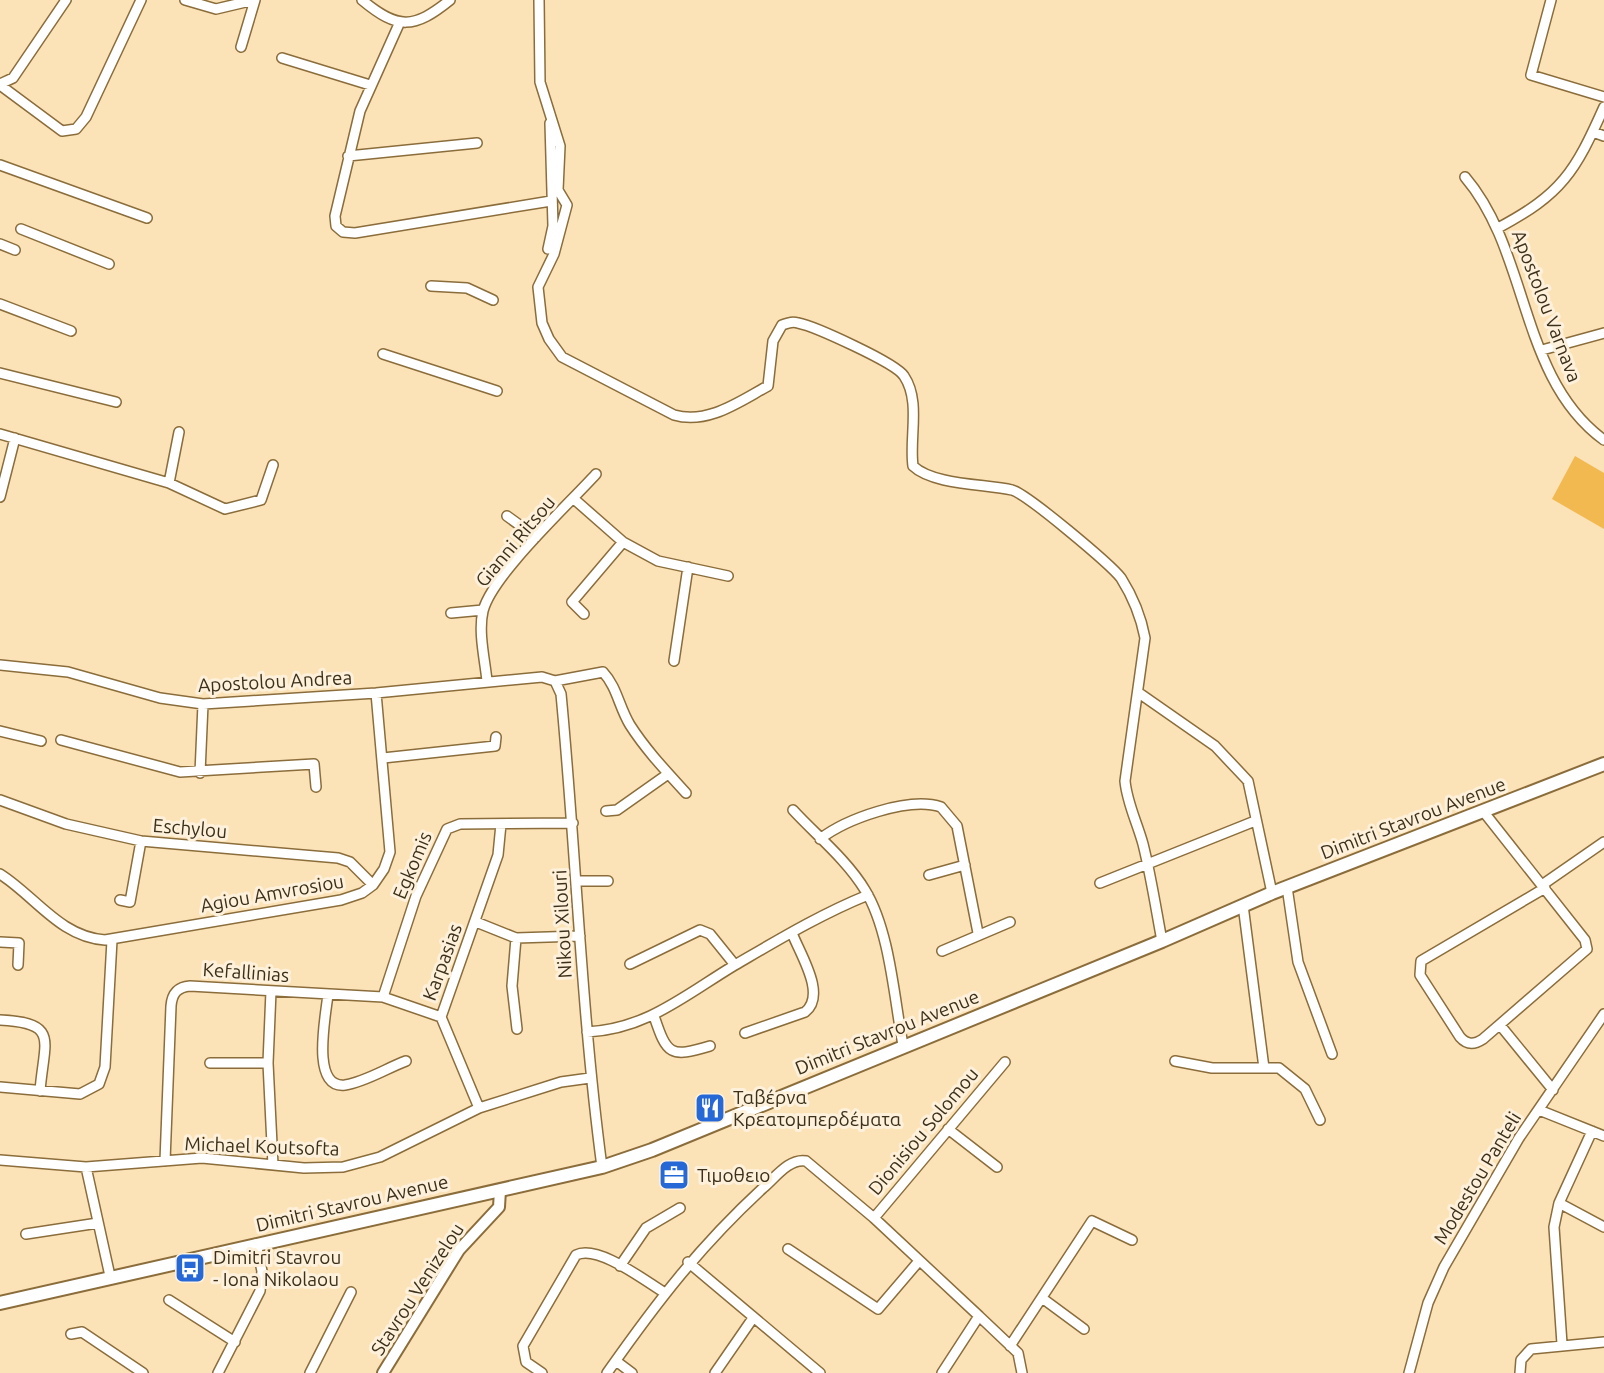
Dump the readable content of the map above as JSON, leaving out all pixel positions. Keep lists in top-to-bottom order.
{
  "streets": {
    "main road": ["Dimitri Stavrou Avenue"],
    "street": [
      "Apostolou Varnava",
      "Gianni Ritsou",
      "Apostolou Andrea",
      "Eschylou",
      "Egkomis",
      "Agiou Amvrosiou",
      "Nikou Xilouri",
      "Karpasias",
      "Kefallinias",
      "Dionisiou Solomou",
      "Michael Koutsofta",
      "Modestou Panteli",
      "Stavrou Venizelou"
    ]
  },
  "crossings": [
    ["Gianni Ritsou", "Apostolou Andrea"],
    ["Apostolou Andrea", "Agiou Amvrosiou"],
    ["Apostolou Andrea", "Nikou Xilouri"],
    ["Dimitri Stavrou Avenue", "Nikou Xilouri"],
    ["Dimitri Stavrou Avenue", "Stavrou Venizelou"],
    ["Eschylou", "Agiou Amvrosiou"],
    ["Egkomis", "Nikou Xilouri"],
    ["Egkomis", "Karpasias"],
    ["Egkomis", "Kefallinias"],
    ["Nikou Xilouri", "Michael Koutsofta"],
    ["Karpasias", "Kefallinias"],
    ["Karpasias", "Michael Koutsofta"],
    ["Kefallinias", "Michael Koutsofta"]
  ],
  "places": {
    "restaurant": ["Ταβέρνα Κρεατομπερδέματα"],
    "office": ["Τιμοθειο"],
    "bus stop": ["Dimitri Stavrou - Iona Nikolaou"]
  }
}
